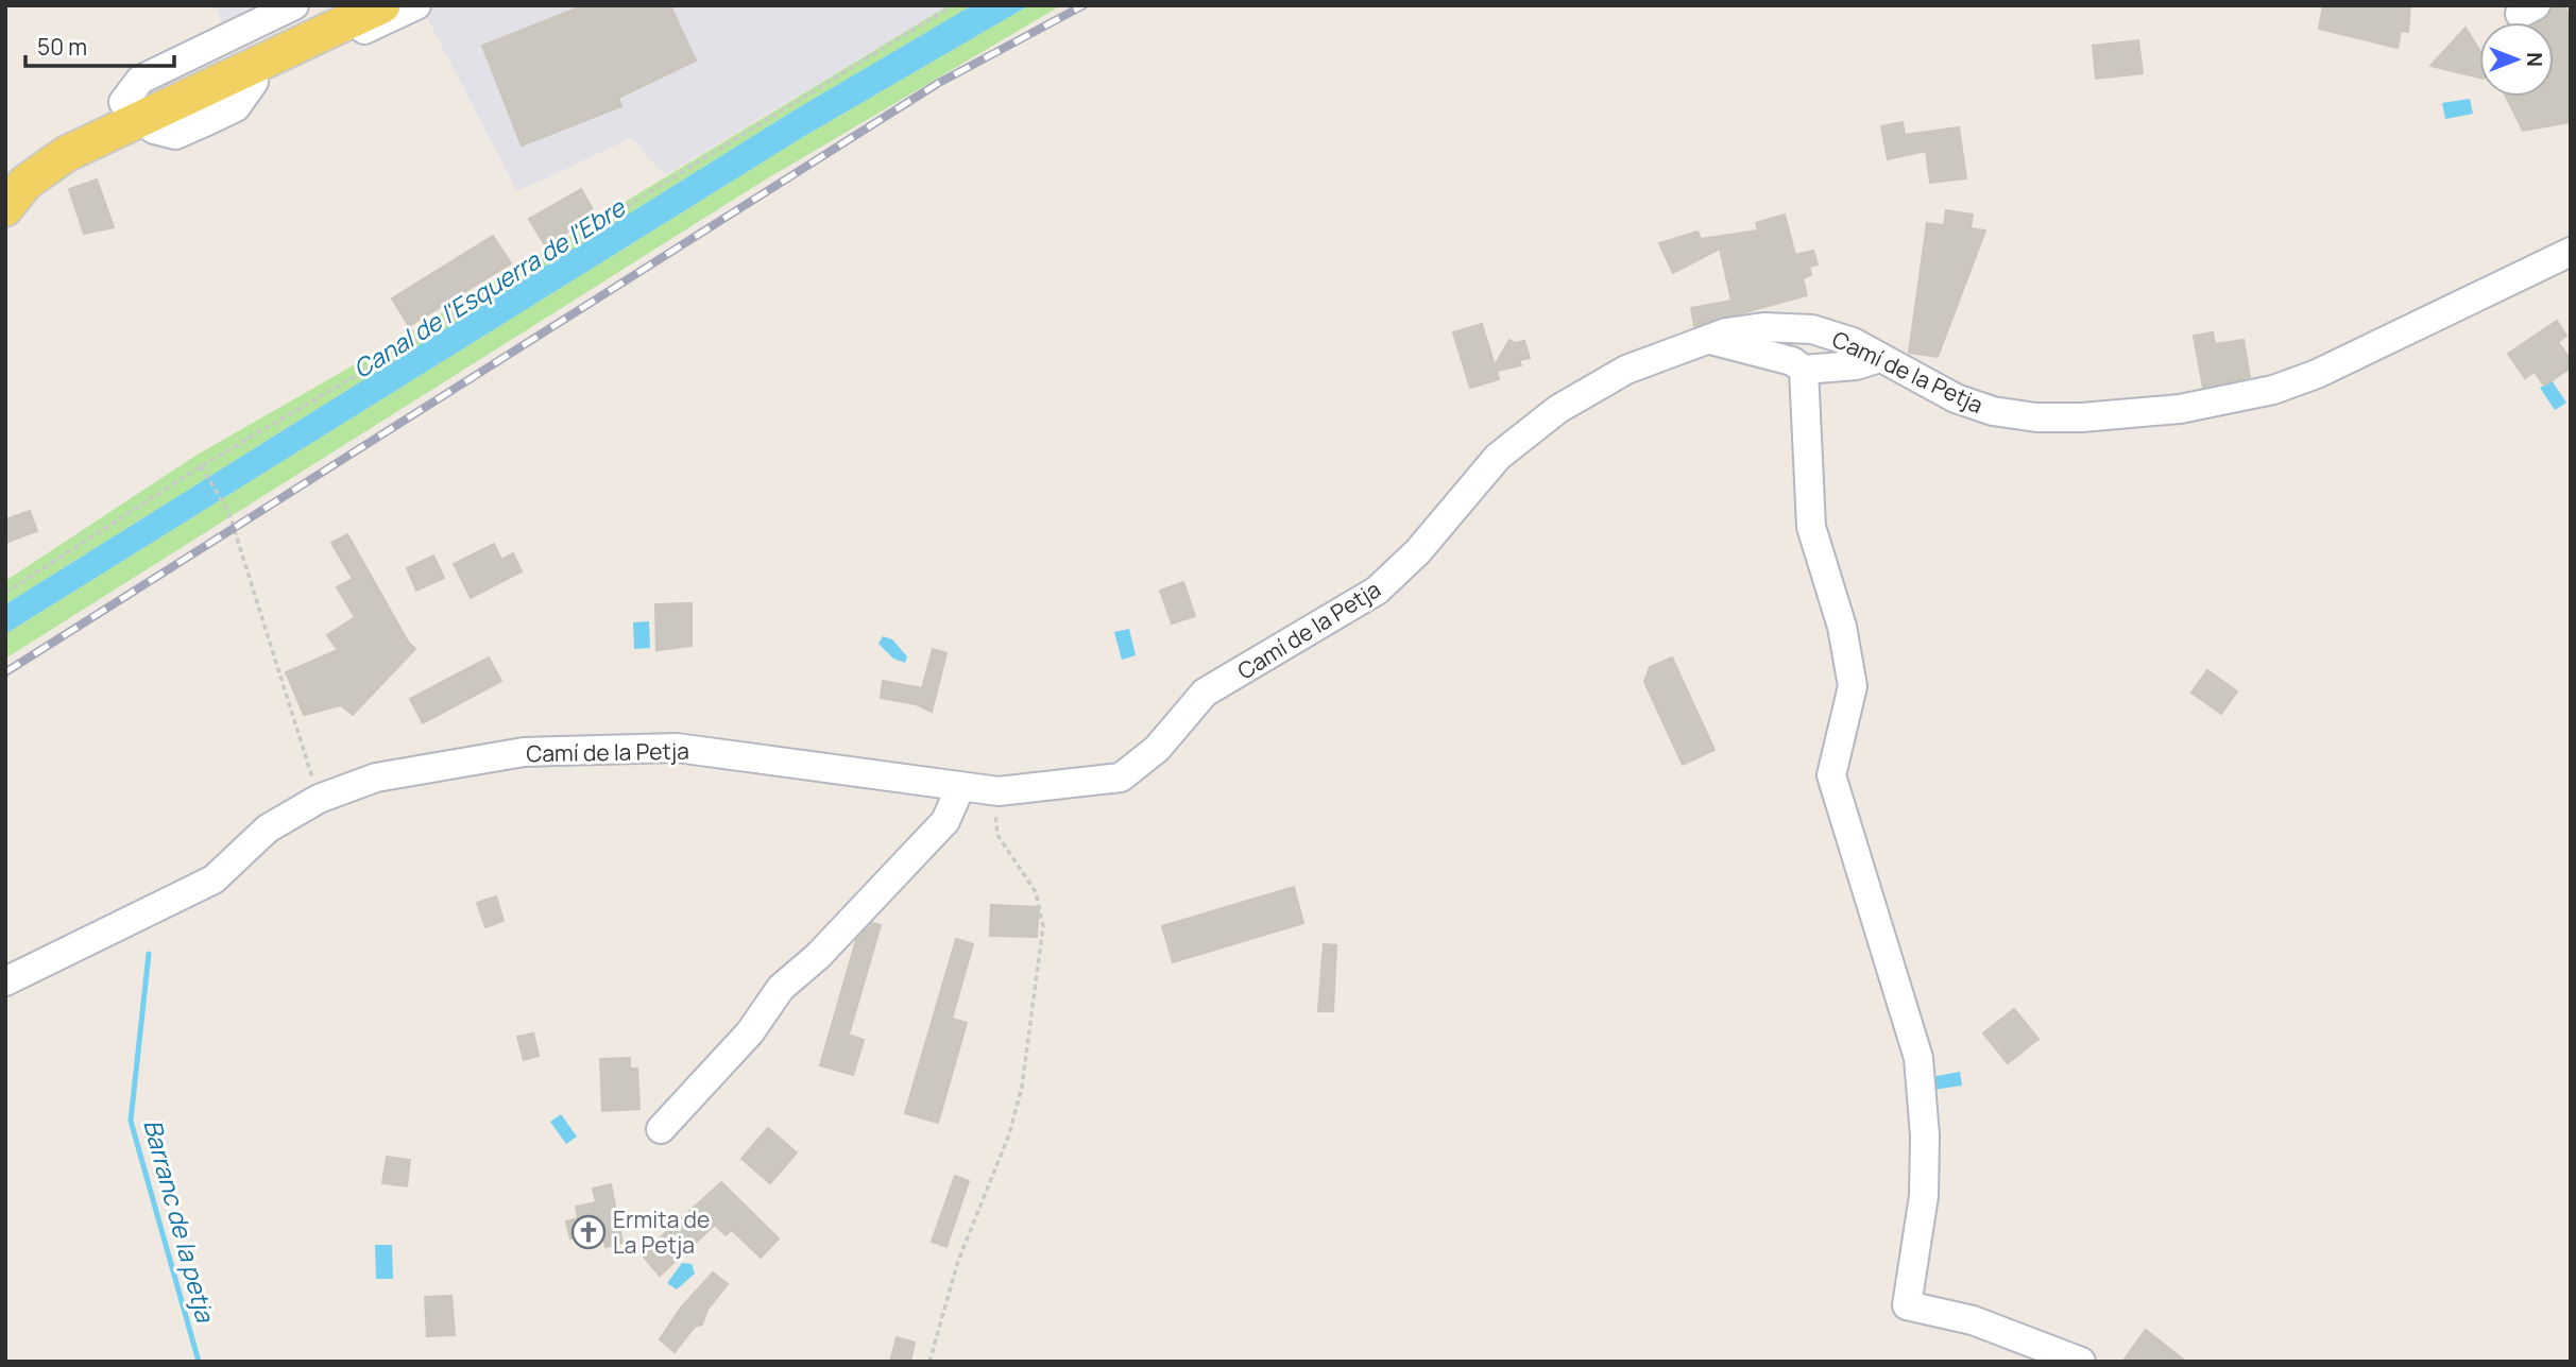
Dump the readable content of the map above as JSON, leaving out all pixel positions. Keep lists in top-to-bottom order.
{
  "streets": {
    "street": ["Camí de la Petja"]
  },
  "water": ["Canal de l'Esquerra de l'Ebre", "Barranc de la petja"],
  "places": {
    "church": ["Ermita de La Petja"]
  },
  "scale_bar": "50 m",
  "north": "right"
}
